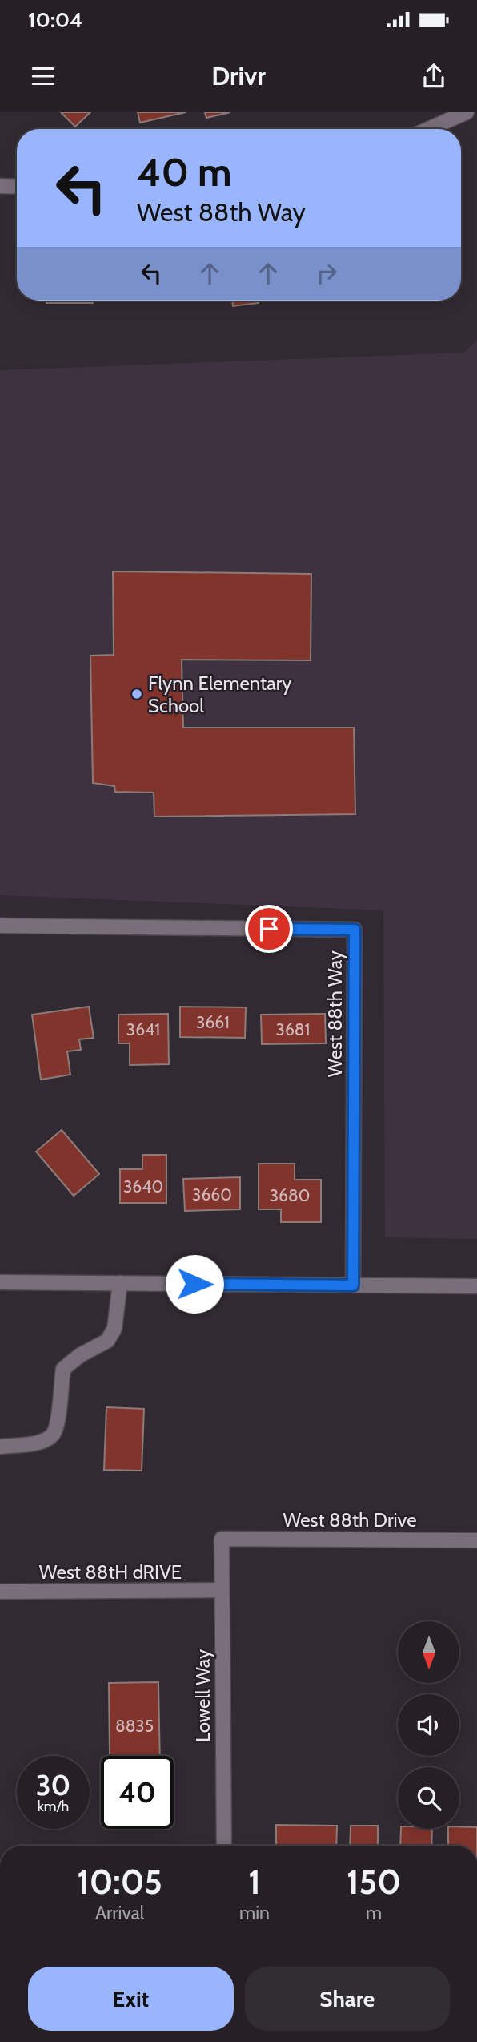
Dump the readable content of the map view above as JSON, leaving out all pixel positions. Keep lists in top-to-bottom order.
{
  "streets": {
    "street": [
      "West 88th Way",
      "West 88th Drive",
      "West 88tH dRIVE",
      "Lowell Way"
    ]
  },
  "crossings": [
    ["West 88th Drive", "Lowell Way"],
    ["West 88tH dRIVE", "Lowell Way"]
  ],
  "places": ["Flynn Elementary School"],
  "house_numbers": [
    "3661",
    "3641",
    "3681",
    "3640",
    "3660",
    "3680",
    "8835"
  ],
  "north": "bottom",
  "page": {
    "status": "10:04",
    "header": "Drivr",
    "turn": ["40 m", "West 88th Way"],
    "speed": "30 km/h",
    "limit": "40",
    "eta": [
      "10:05",
      "Arrival",
      "1",
      "min",
      "150",
      "m"
    ],
    "buttons": ["Exit", "Share"]
  }
}
